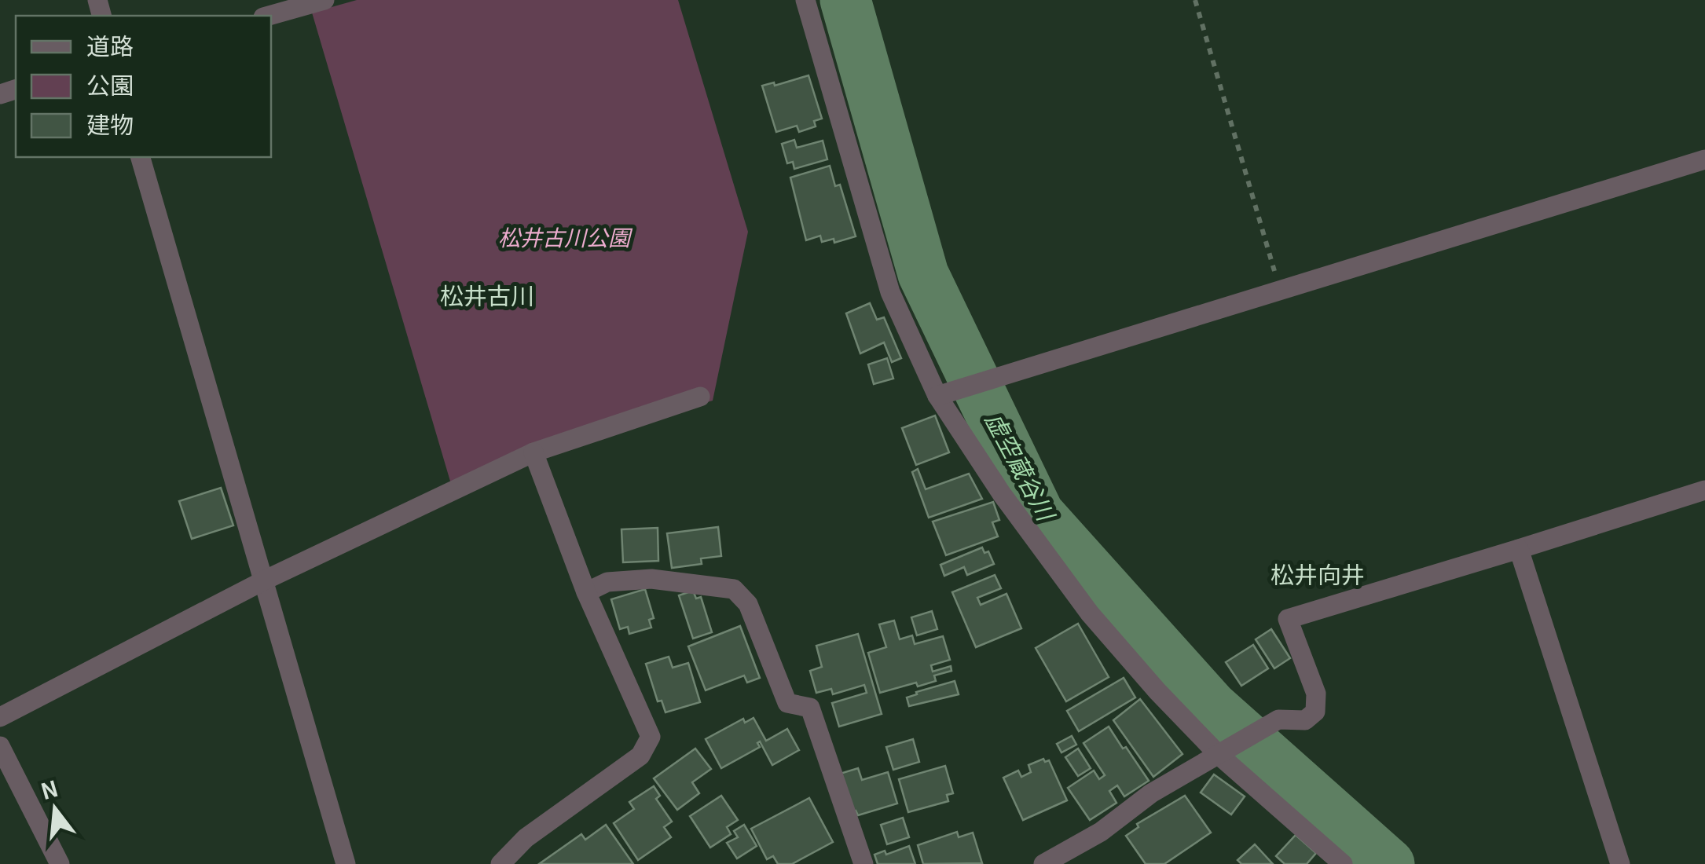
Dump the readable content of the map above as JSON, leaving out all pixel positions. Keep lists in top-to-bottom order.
{
  "districts": ["松井古川", "松井向井"],
  "water": ["虚空蔵谷川"],
  "parks": ["松井古川公園"],
  "legend": ["道路", "公園", "建物"],
  "north": "top"
}
